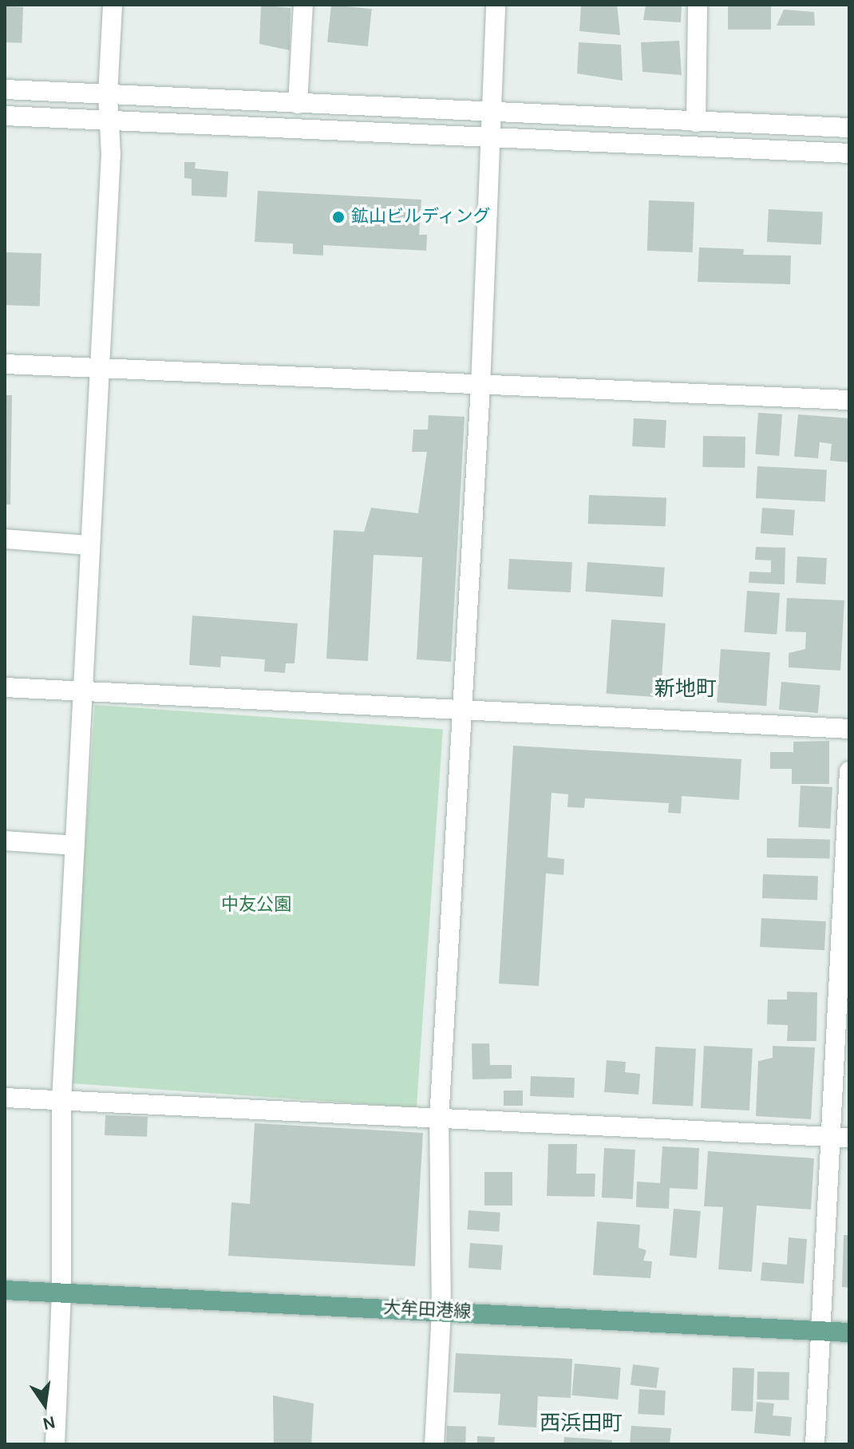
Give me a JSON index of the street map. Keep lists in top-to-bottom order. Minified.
{"streets":{"main road":["大牟田港線"]},"districts":["新地町","西浜田町"],"parks":["中友公園"],"places":["鉱山ビルディング"],"north":"bottom"}
